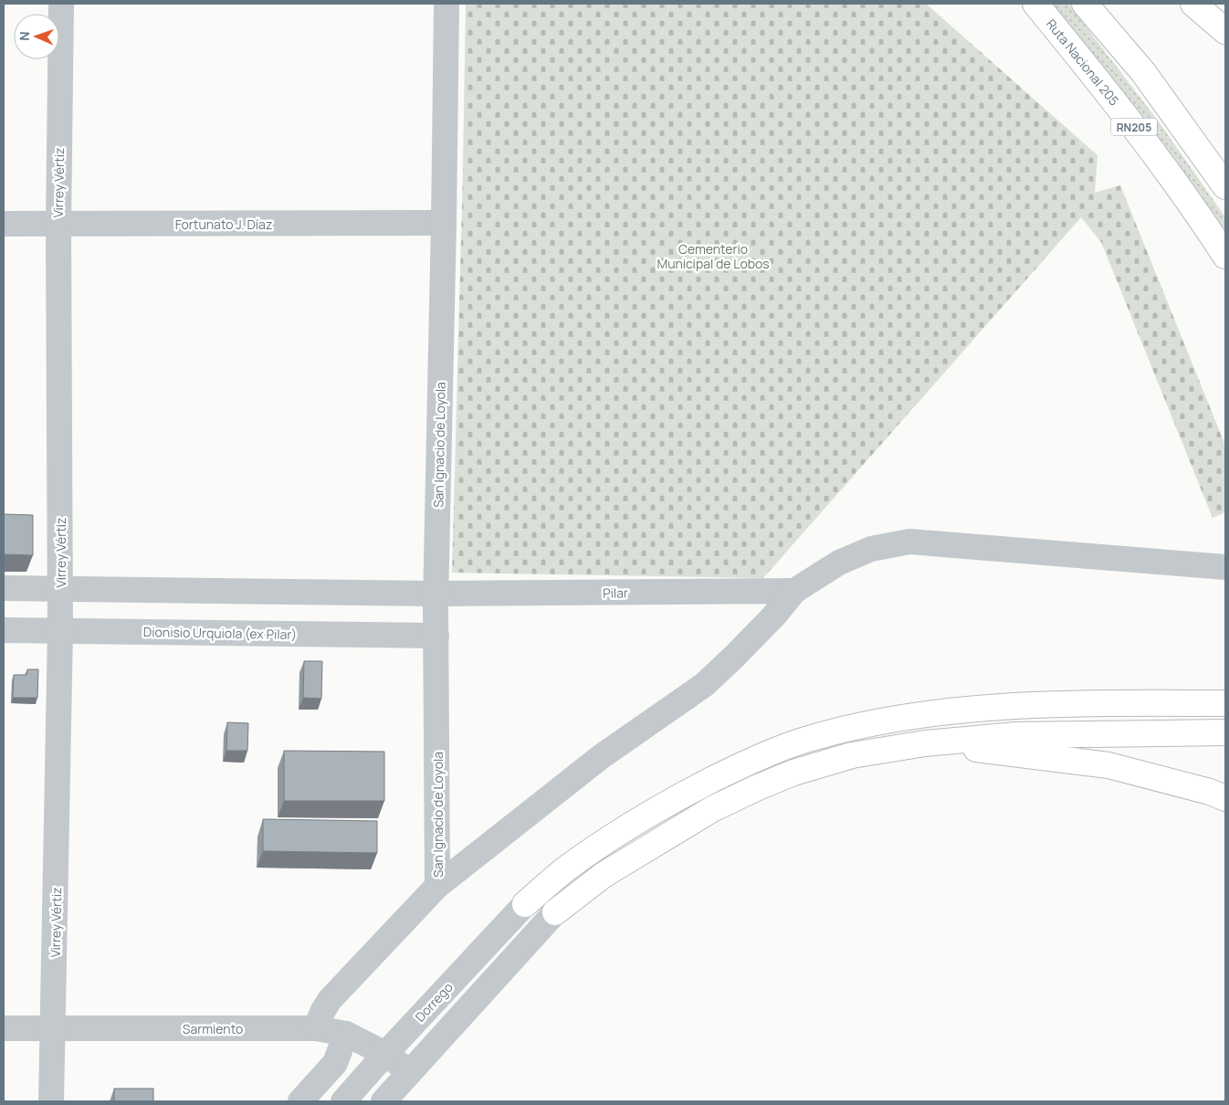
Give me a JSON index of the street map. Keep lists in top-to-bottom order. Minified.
{"streets":{"main road":["Ruta Nacional 205","RN205"],"street":["Virrey Vértiz","Fortunato J. Díaz","San Ignacio de Loyola","Pilar","Dionisio Urquiola (ex Pilar)","Dorrego","Sarmiento"]},"crossings":[["Virrey Vértiz","Fortunato J. Díaz"],["Virrey Vértiz","Dionisio Urquiola (ex Pilar)"],["Virrey Vértiz","Sarmiento"],["Fortunato J. Díaz","San Ignacio de Loyola"],["San Ignacio de Loyola","Pilar"],["San Ignacio de Loyola","Dionisio Urquiola (ex Pilar)"],["Dorrego","Sarmiento"]],"parks":["Cementerio Municipal de Lobos"],"north":"left"}
